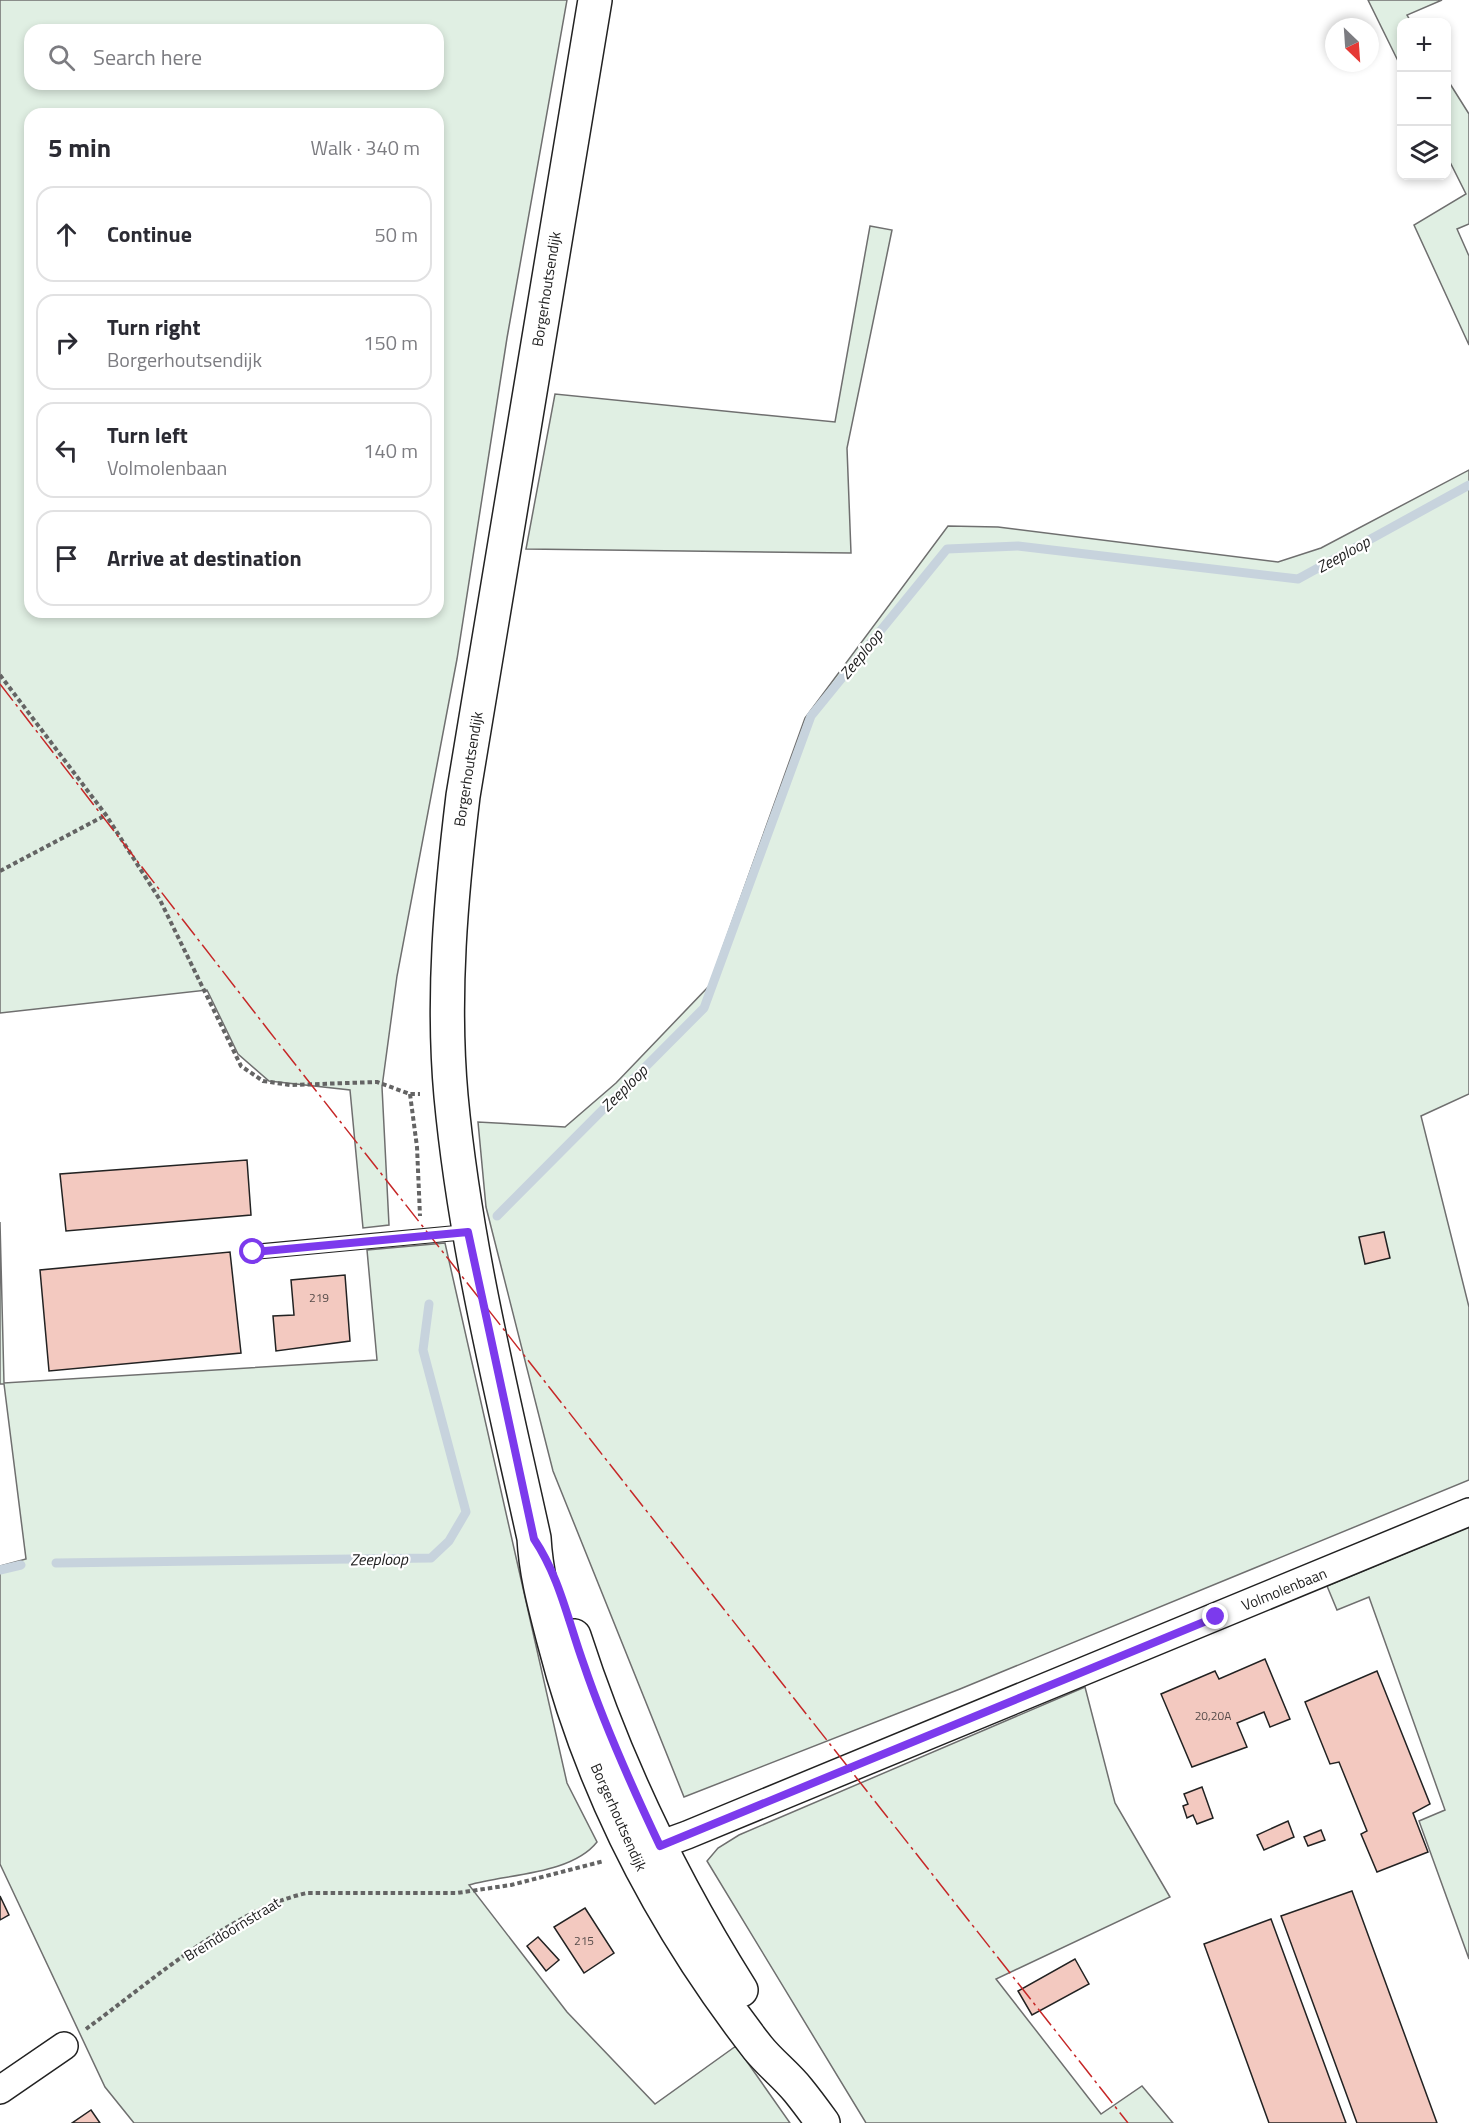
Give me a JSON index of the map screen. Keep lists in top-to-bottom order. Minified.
{"streets":{"main road":["Borgerhoutsendijk"],"street":["Volmolenbaan"],"path":["Bremdoornstraat"]},"crossings":[["Borgerhoutsendijk","Volmolenbaan"],["Borgerhoutsendijk","Bremdoornstraat"],["Volmolenbaan","Bremdoornstraat"]],"water":["Zeeploop"],"house_numbers":["219","20,20A","215"],"north":"bottom right","page":{"map_buttons":["+","−"],"search":"Search here","heading":["5 min","Walk · 340 m"],"list":[["Continue","50 m"],["Turn right","Borgerhoutsendijk","150 m"],["Turn left","Volmolenbaan","140 m"],"Arrive at destination"]}}
